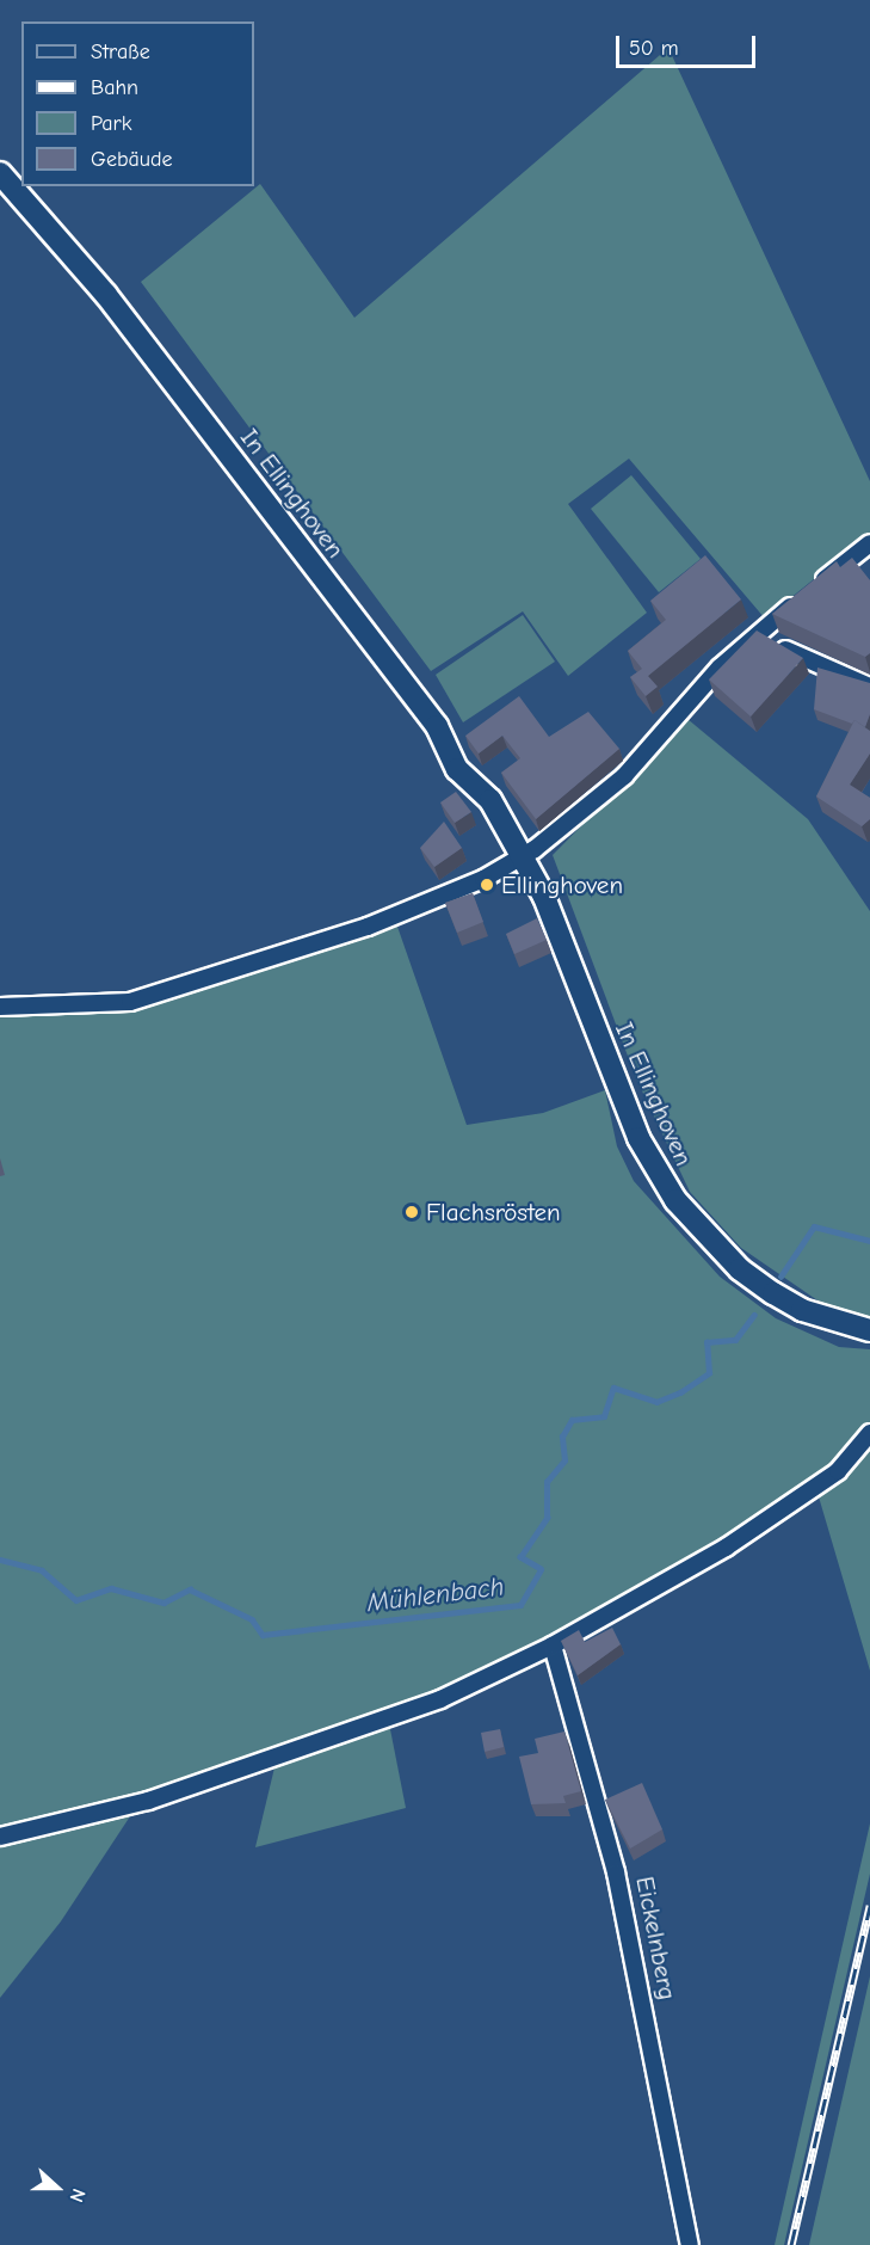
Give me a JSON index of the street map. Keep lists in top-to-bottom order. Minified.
{"streets":{"street":["In Ellinghoven","Eickelnberg"]},"water":["Mühlenbach"],"places":["Ellinghoven","Flachsrösten"],"legend":["Straße","Bahn","Park","Gebäude"],"scale_bar":"50 m","north":"right"}
